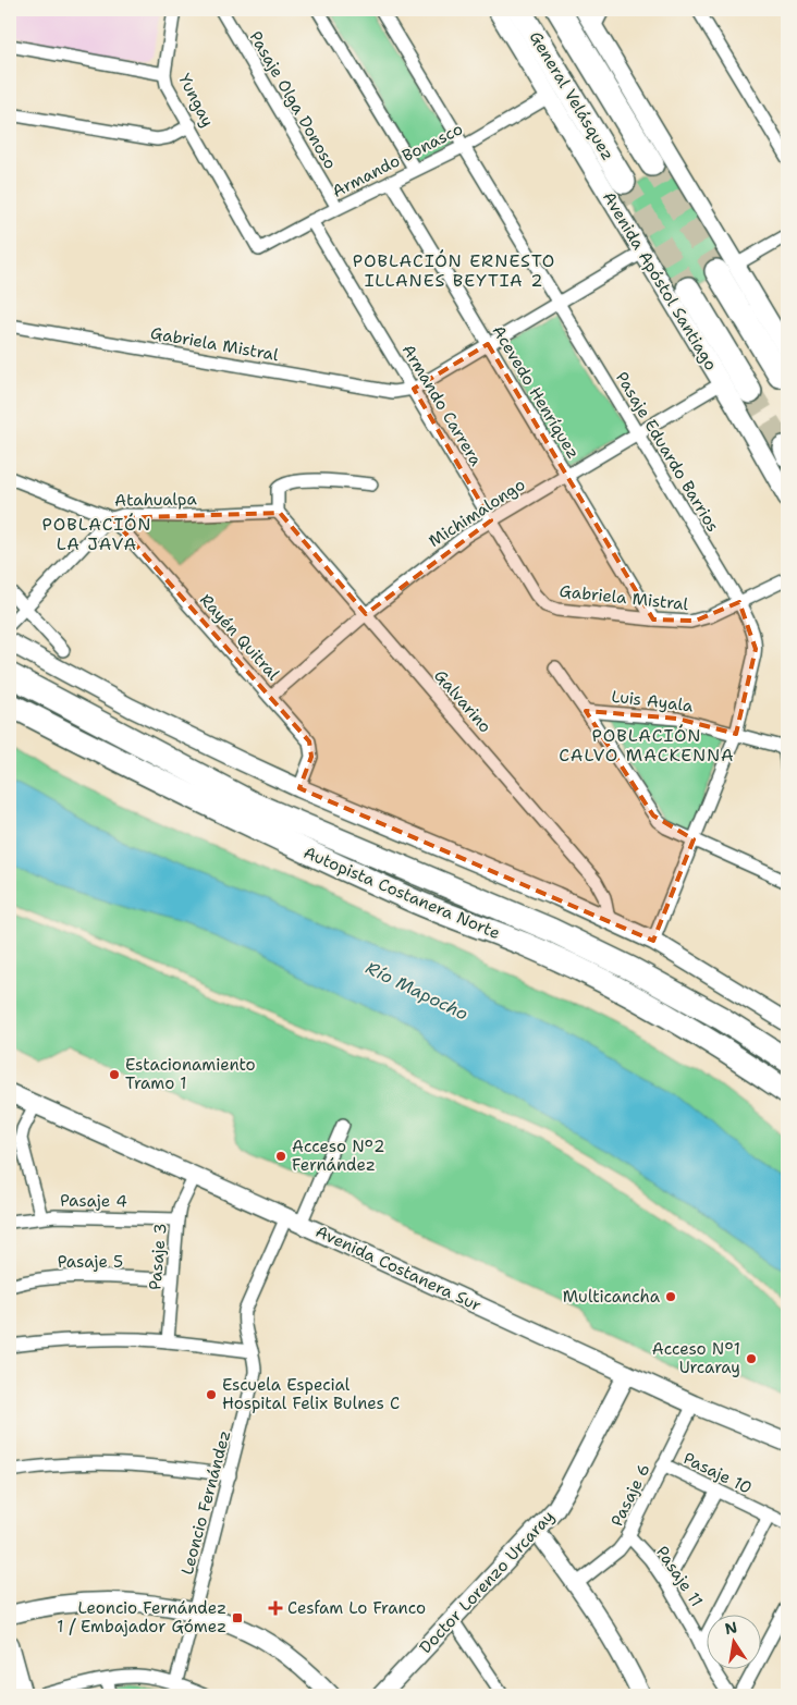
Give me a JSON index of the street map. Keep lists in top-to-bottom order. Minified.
{"streets":{"highway":["General Velásquez","Autopista Costanera Norte"],"street":["Yungay","Pasaje Olga Donoso","Armando Bonasco","Avenida Apóstol Santiago","Gabriela Mistral","Acevedo Henríquez","Armando Carrera","Pasaje Eduardo Barrios","Atahualpa","Michimalongo","Rayén Quitral","Galvarino","Luis Ayala","Pasaje 4","Pasaje 3","Pasaje 5","Avenida Costanera Sur","Pasaje 10","Pasaje 6","Leoncio Fernández","Pasaje 11","Doctor Lorenzo Urcaray"]},"crossings":[["Yungay","Armando Bonasco"],["Pasaje Olga Donoso","Armando Bonasco"],["Armando Bonasco","Avenida Apóstol Santiago"],["Armando Bonasco","Acevedo Henríquez"],["Armando Bonasco","Armando Carrera"],["Armando Bonasco","Pasaje Eduardo Barrios"],["Avenida Apóstol Santiago","Michimalongo"],["Gabriela Mistral","Acevedo Henríquez"],["Gabriela Mistral","Armando Carrera"],["Gabriela Mistral","Pasaje Eduardo Barrios"],["Acevedo Henríquez","Michimalongo"],["Armando Carrera","Michimalongo"],["Pasaje Eduardo Barrios","Michimalongo"],["Pasaje Eduardo Barrios","Luis Ayala"],["Atahualpa","Rayén Quitral"],["Atahualpa","Galvarino"],["Michimalongo","Rayén Quitral"],["Michimalongo","Galvarino"],["Pasaje 4","Pasaje 3"],["Pasaje 3","Pasaje 5"],["Pasaje 3","Avenida Costanera Sur"],["Avenida Costanera Sur","Pasaje 6"],["Avenida Costanera Sur","Leoncio Fernández"],["Avenida Costanera Sur","Doctor Lorenzo Urcaray"],["Pasaje 10","Pasaje 6"],["Pasaje 6","Pasaje 11"]],"districts":["POBLACIÓN ERNESTO ILLANES BEYTIA 2","POBLACIÓN LA JAVA","POBLACIÓN CALVO MACKENNA"],"water":["Río Mapocho"],"places":{"other":["Estacionamiento Tramo 1","Acceso N°2 Fernández","Multicancha","Acceso N°1 Urcaray","Escuela Especial Hospital Felix Bulnes C"],"health":["Cesfam Lo Franco"],"transit":["Leoncio Fernández 1 / Embajador Gómez"]},"north":"top"}
